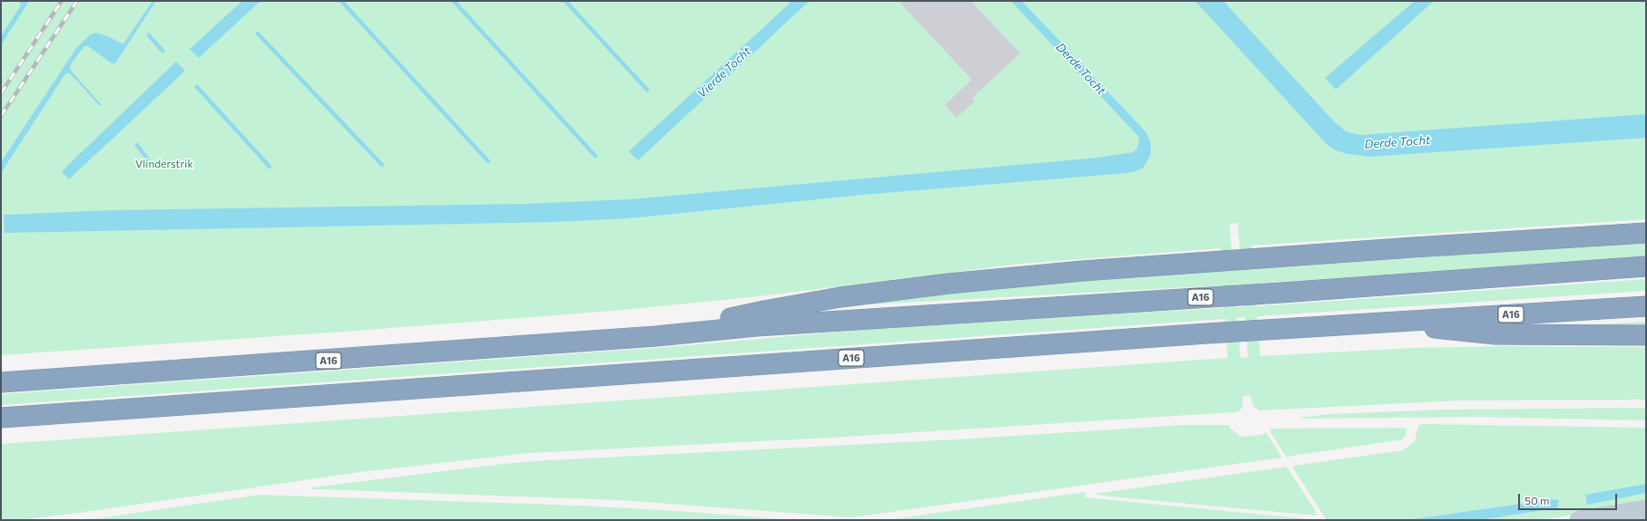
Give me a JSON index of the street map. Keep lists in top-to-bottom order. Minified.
{"streets":{"highway":["A16"]},"water":["Derde Tocht","Vierde Tocht"],"parks":["Vlinderstrik"],"scale_bar":"50 m"}
